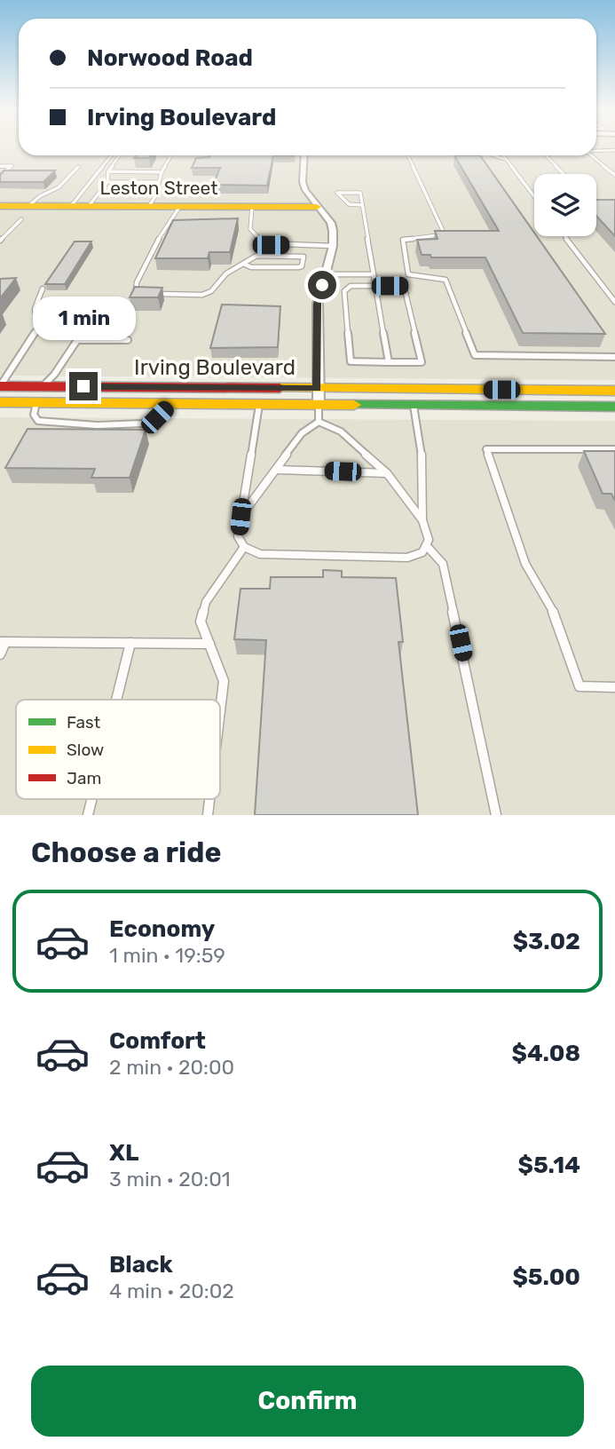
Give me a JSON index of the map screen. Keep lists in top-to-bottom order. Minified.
{"streets":{"main road":["Leston Street","Irving Boulevard"]},"legend":["Fast","Slow","Jam"],"page":{"banner":["Norwood Road","Irving Boulevard"],"bubble":"1 min","heading":"Choose a ride","list":[{"name":"Economy","note":"1 min · 19:59","value":"$3.02"},{"name":"Comfort","note":"2 min · 20:00","value":"$4.08"},{"name":"XL","note":"3 min · 20:01","value":"$5.14"},{"name":"Black","note":"4 min · 20:02","value":"$5.00"}],"buttons":"Confirm"}}
